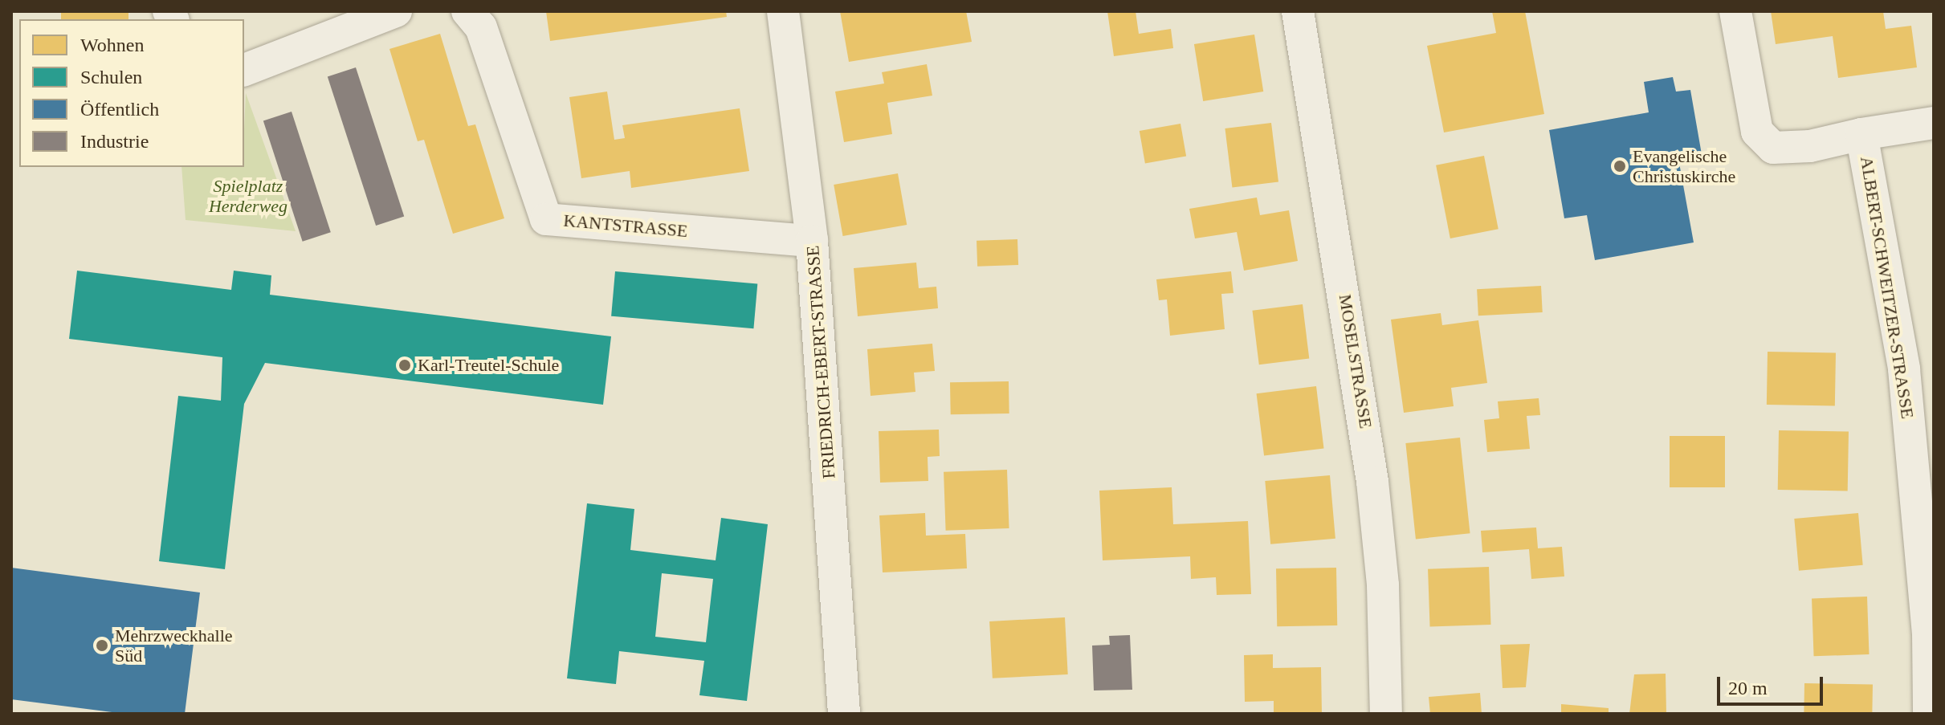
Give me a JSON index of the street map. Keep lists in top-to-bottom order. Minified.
{"streets":{"street":["KANTSTRASSE","ALBERT-SCHWEITZER-STRASSE","MOSELSTRASSE","FRIEDRICH-EBERT-STRASSE"]},"crossings":[["KANTSTRASSE","FRIEDRICH-EBERT-STRASSE"]],"parks":["Spielplatz Herderweg"],"places":["Evangelische Christuskirche","Karl-Treutel-Schule","Mehrzweckhalle Süd"],"legend":["Wohnen","Schulen","Öffentlich","Industrie"],"scale_bar":"20 m"}
